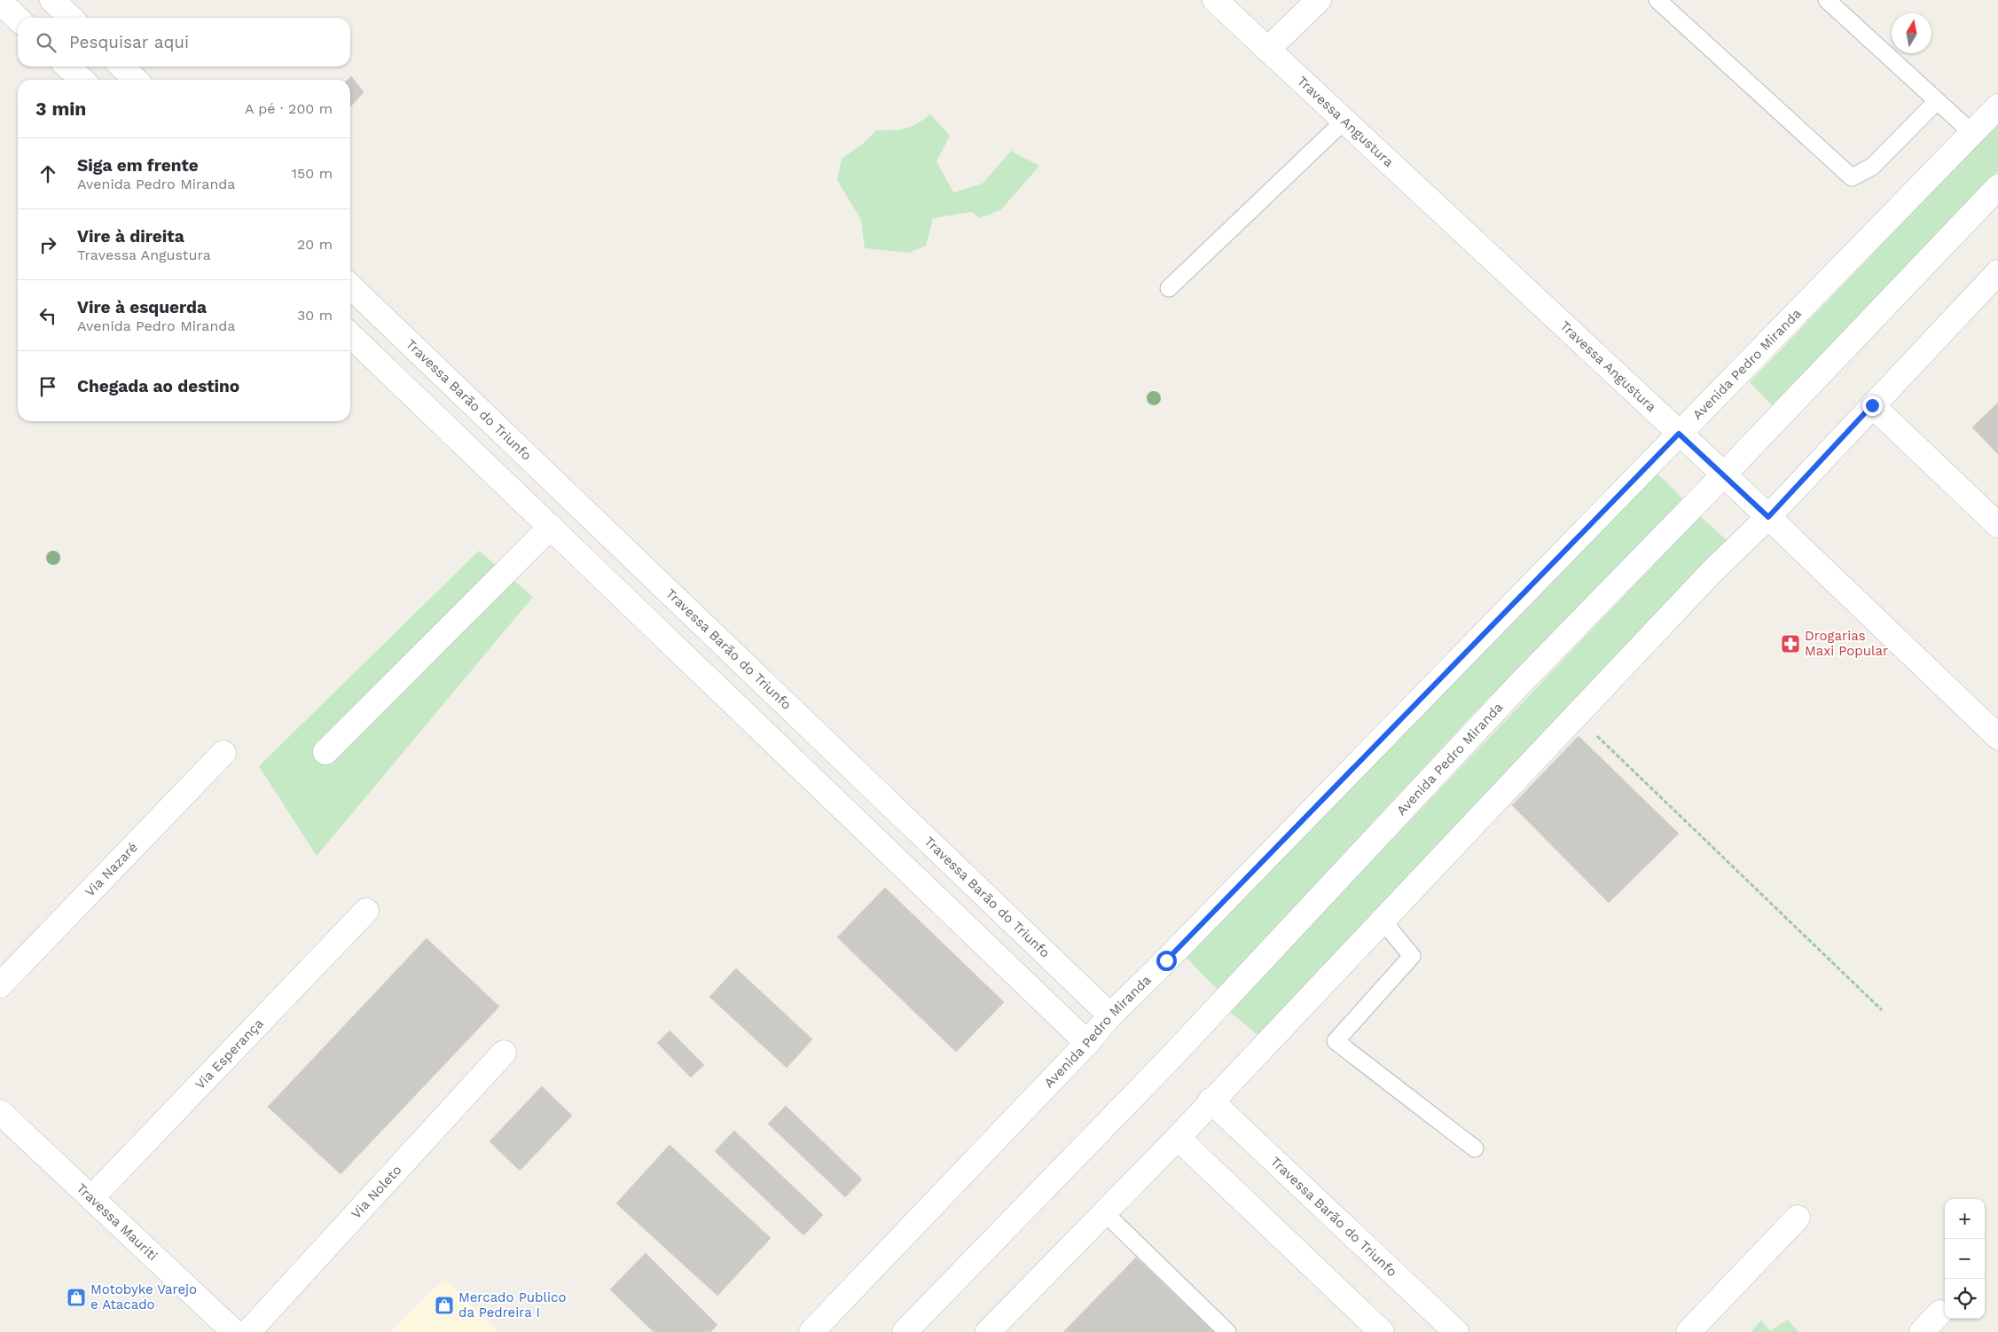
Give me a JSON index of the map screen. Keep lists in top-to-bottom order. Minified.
{"streets":{"street":["Travessa Angustura","Avenida Pedro Miranda","Travessa Barão do Triunfo","Via Nazaré","Via Esperança","Via Noleto","Travessa Mauriti"]},"crossings":[["Travessa Angustura","Avenida Pedro Miranda"],["Avenida Pedro Miranda","Travessa Barão do Triunfo"],["Via Esperança","Travessa Mauriti"]],"places":{"pharmacy":["Drogarias Maxi Popular"],"shop":["Motobyke Varejo e Atacado","Mercado Publico da Pedreira I"]},"north":"top","page":{"search":"Pesquisar aqui","heading":["3 min","A pé · 200 m"],"list":[["Siga em frente","Avenida Pedro Miranda","150 m"],["Vire à direita","Travessa Angustura","20 m"],["Vire à esquerda","Avenida Pedro Miranda","30 m"],"Chegada ao destino"],"map_buttons":["+","−"]}}
